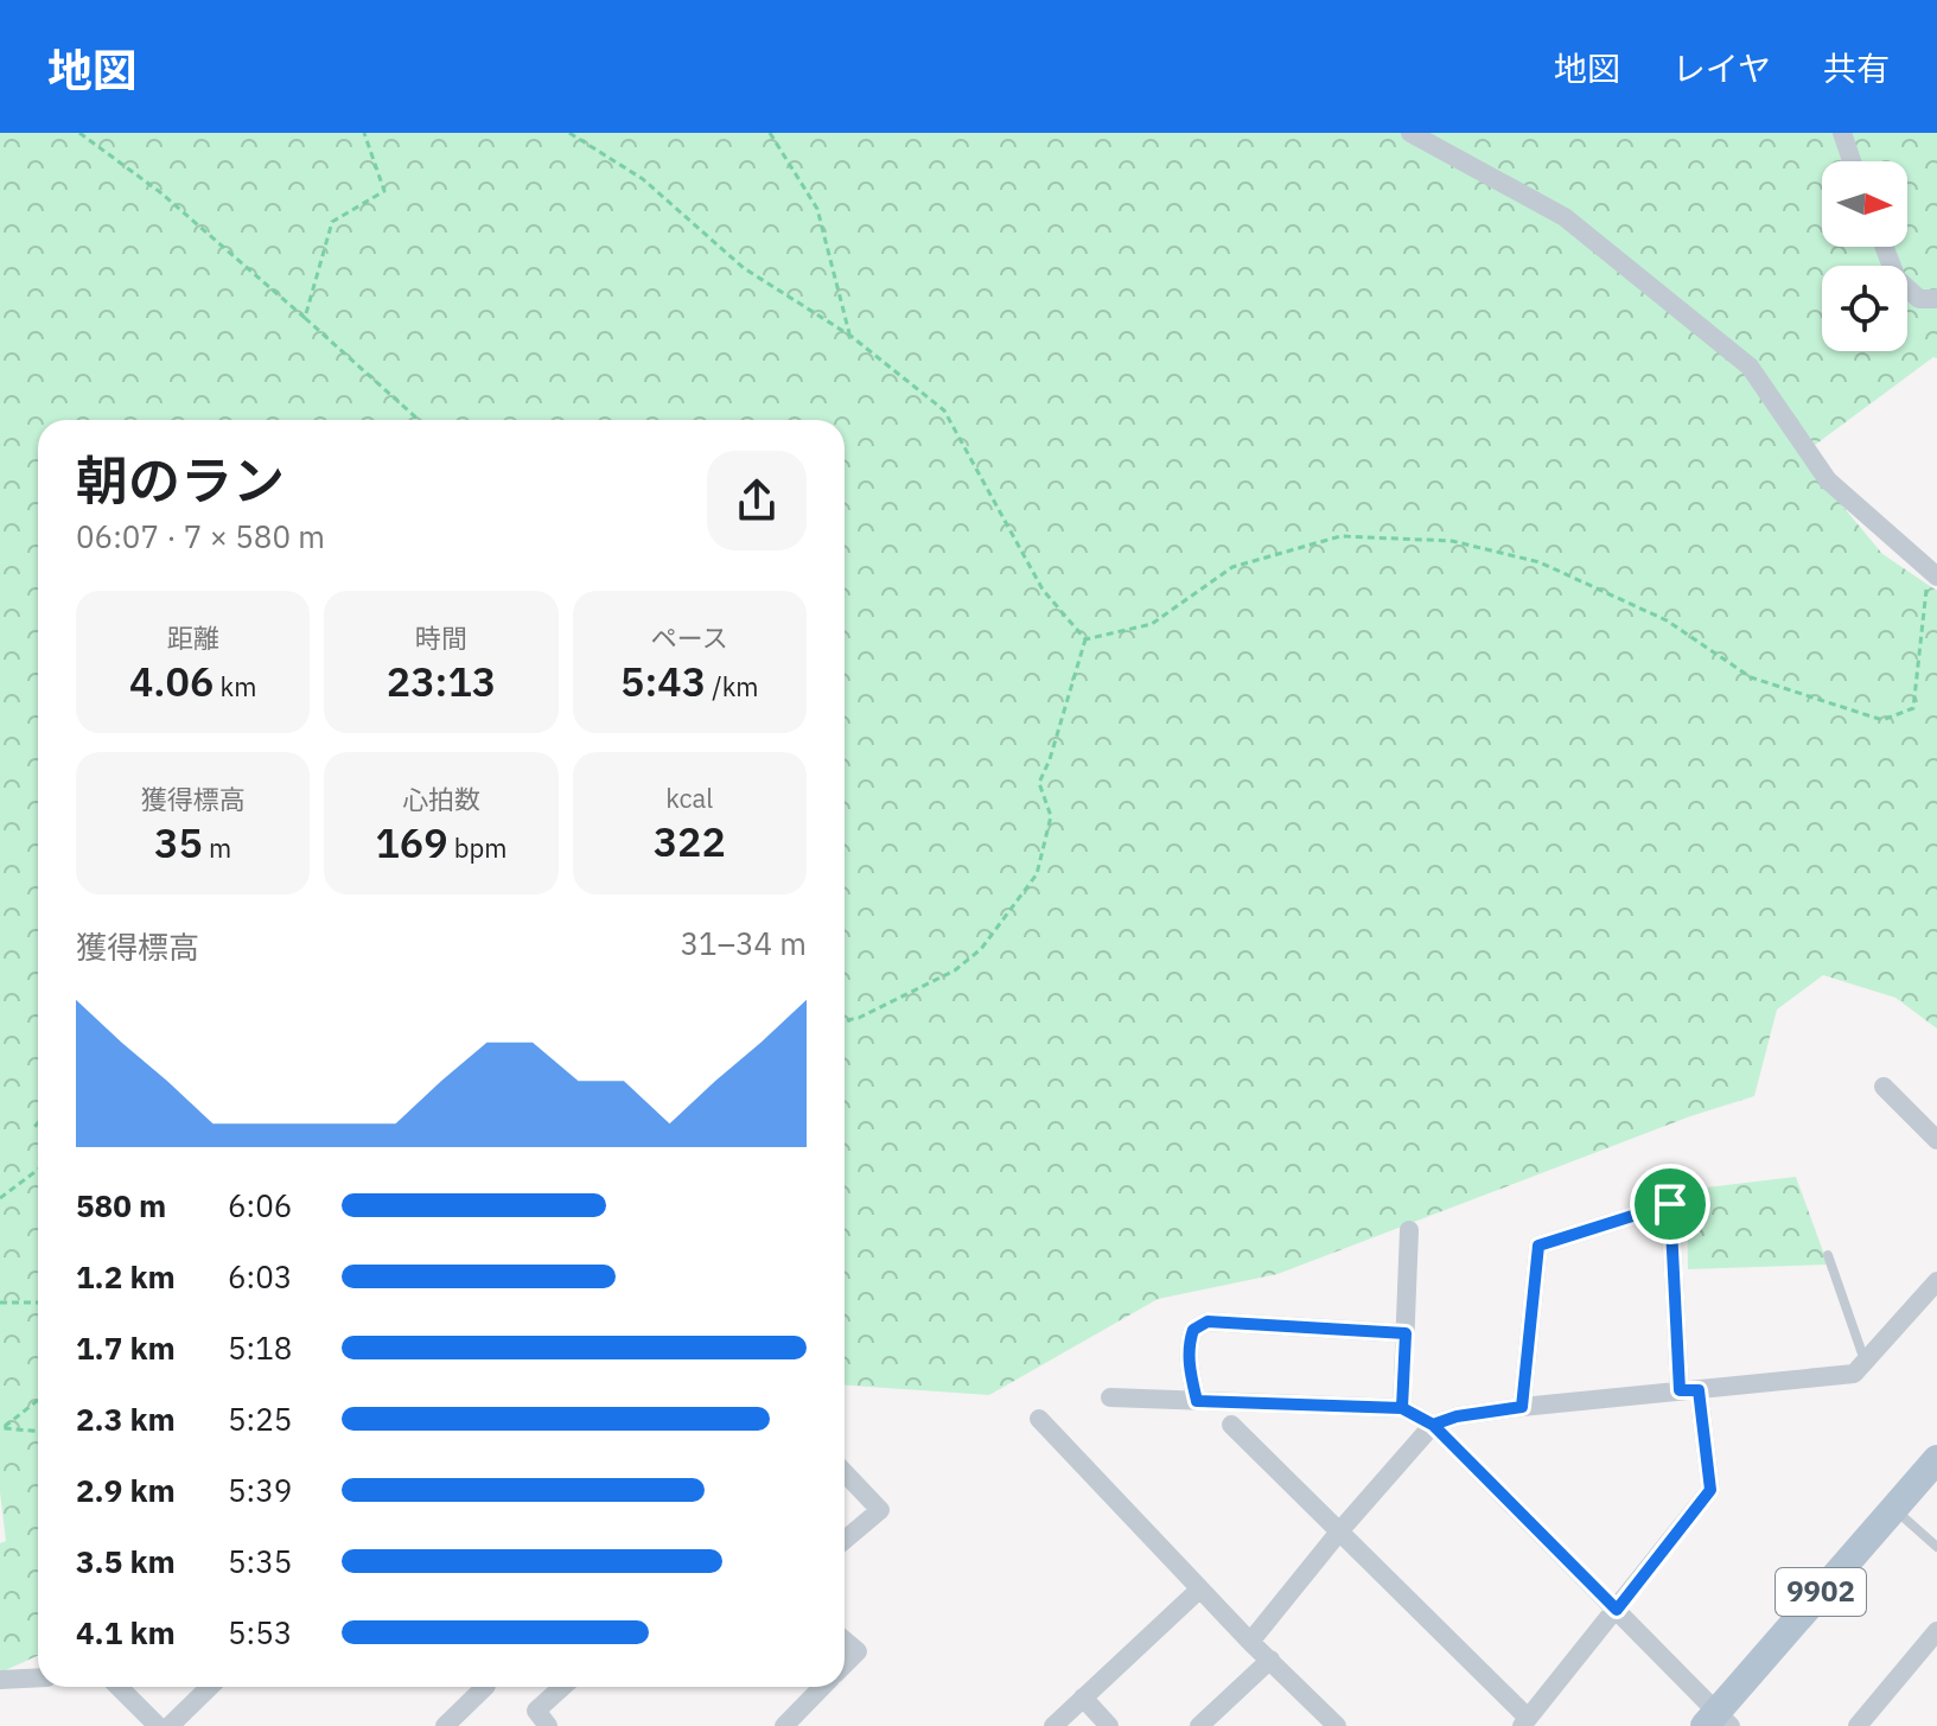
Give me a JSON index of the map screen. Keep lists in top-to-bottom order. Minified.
{"streets":{"main road":["9902"]},"north":"right","page":{"header":"地図","nav":["地図","レイヤ","共有"],"heading":["朝のラン","06:07 · 7 × 580 m"],"stats":[["距離","4.06 km"],["時間","23:13"],["ペース","5:43 /km"],["獲得標高","35 m"],["心拍数","169 bpm"],["kcal","322"]],"chart":["獲得標高","31–34 m"],"list":[{"name":"580 m","note":"6:06"},{"name":"1.2 km","note":"6:03"},{"name":"1.7 km","note":"5:18"},{"name":"2.3 km","note":"5:25"},{"name":"2.9 km","note":"5:39"},{"name":"3.5 km","note":"5:35"},{"name":"4.1 km","note":"5:53"}]}}
